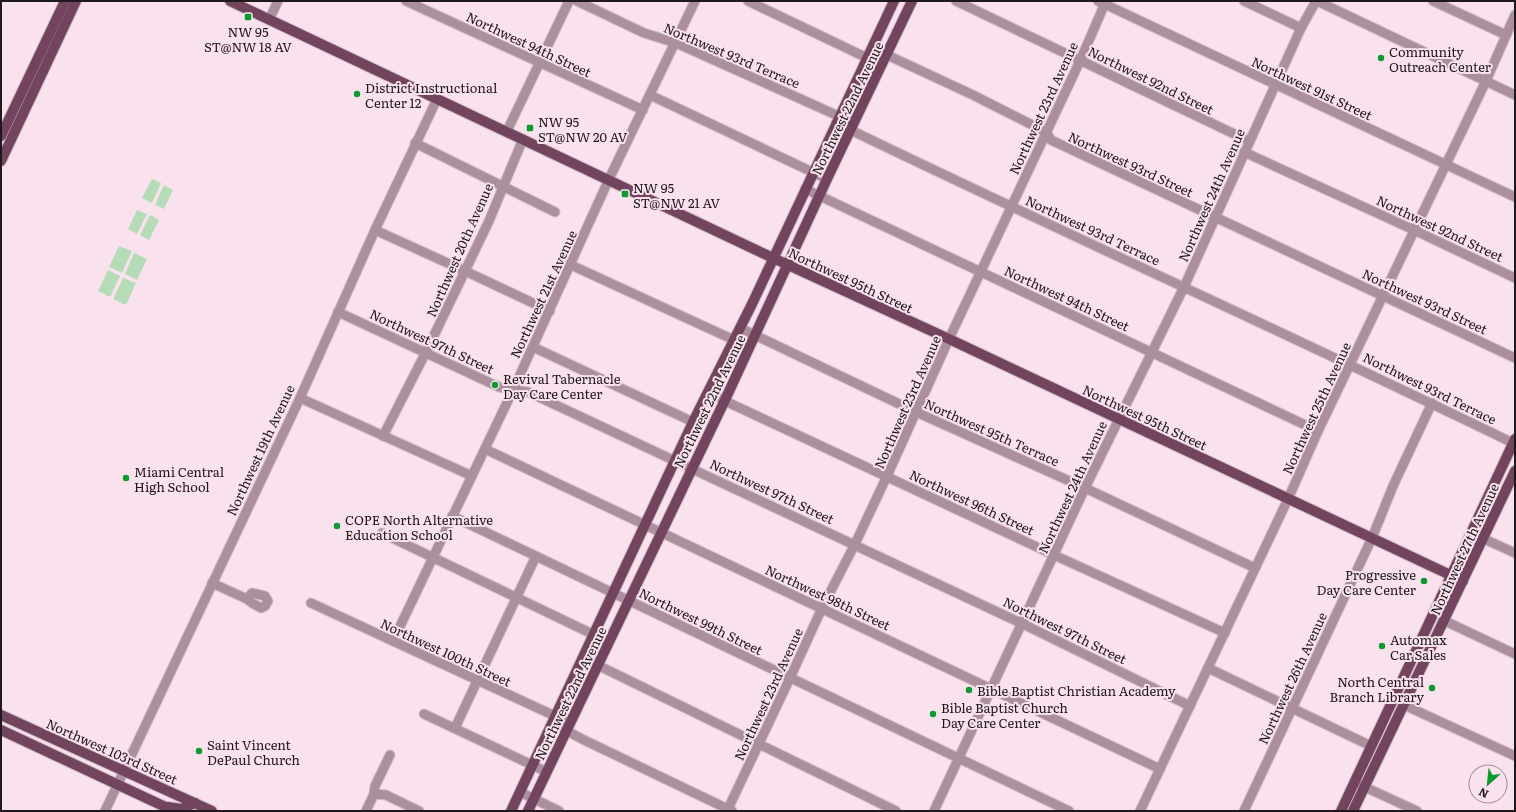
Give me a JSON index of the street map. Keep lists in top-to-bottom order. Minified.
{"streets":{"main road":["Northwest 22nd Avenue","Northwest 95th Street","Northwest 27th Avenue","Northwest 103rd Street"],"street":["Northwest 94th Street","Northwest 93rd Terrace","Northwest 92nd Street","Northwest 91st Street","Northwest 23rd Avenue","Northwest 93rd Street","Northwest 24th Avenue","Northwest 20th Avenue","Northwest 21st Avenue","Northwest 97th Street","Northwest 25th Avenue","Northwest 95th Terrace","Northwest 19th Avenue","Northwest 96th Street","Northwest 98th Street","Northwest 99th Street","Northwest 100th Street","Northwest 26th Avenue"]},"crossings":[["Northwest 94th Street","Northwest 22nd Avenue"],["Northwest 94th Street","Northwest 23rd Avenue"],["Northwest 94th Street","Northwest 24th Avenue"],["Northwest 94th Street","Northwest 21st Avenue"],["Northwest 94th Street","Northwest 25th Avenue"],["Northwest 93rd Terrace","Northwest 22nd Avenue"],["Northwest 93rd Terrace","Northwest 23rd Avenue"],["Northwest 93rd Terrace","Northwest 24th Avenue"],["Northwest 93rd Terrace","Northwest 21st Avenue"],["Northwest 93rd Terrace","Northwest 25th Avenue"],["Northwest 93rd Terrace","Northwest 27th Avenue"],["Northwest 93rd Terrace","Northwest 26th Avenue"],["Northwest 92nd Street","Northwest 23rd Avenue"],["Northwest 92nd Street","Northwest 24th Avenue"],["Northwest 92nd Street","Northwest 25th Avenue"],["Northwest 91st Street","Northwest 23rd Avenue"],["Northwest 91st Street","Northwest 24th Avenue"],["Northwest 91st Street","Northwest 25th Avenue"],["Northwest 22nd Avenue","Northwest 93rd Street"],["Northwest 22nd Avenue","Northwest 95th Street"],["Northwest 22nd Avenue","Northwest 97th Street"],["Northwest 22nd Avenue","Northwest 95th Terrace"],["Northwest 22nd Avenue","Northwest 96th Street"],["Northwest 22nd Avenue","Northwest 98th Street"],["Northwest 22nd Avenue","Northwest 99th Street"],["Northwest 22nd Avenue","Northwest 100th Street"],["Northwest 23rd Avenue","Northwest 93rd Street"],["Northwest 23rd Avenue","Northwest 95th Street"],["Northwest 23rd Avenue","Northwest 97th Street"],["Northwest 23rd Avenue","Northwest 95th Terrace"],["Northwest 23rd Avenue","Northwest 96th Street"],["Northwest 23rd Avenue","Northwest 98th Street"],["Northwest 23rd Avenue","Northwest 99th Street"],["Northwest 23rd Avenue","Northwest 100th Street"],["Northwest 93rd Street","Northwest 24th Avenue"],["Northwest 93rd Street","Northwest 25th Avenue"],["Northwest 24th Avenue","Northwest 95th Street"],["Northwest 24th Avenue","Northwest 97th Street"],["Northwest 24th Avenue","Northwest 95th Terrace"],["Northwest 24th Avenue","Northwest 96th Street"],["Northwest 24th Avenue","Northwest 98th Street"],["Northwest 24th Avenue","Northwest 99th Street"],["Northwest 20th Avenue","Northwest 95th Street"],["Northwest 20th Avenue","Northwest 97th Street"],["Northwest 95th Street","Northwest 21st Avenue"],["Northwest 95th Street","Northwest 25th Avenue"],["Northwest 95th Street","Northwest 19th Avenue"],["Northwest 95th Street","Northwest 27th Avenue"],["Northwest 95th Street","Northwest 26th Avenue"],["Northwest 21st Avenue","Northwest 97th Street"],["Northwest 21st Avenue","Northwest 98th Street"],["Northwest 21st Avenue","Northwest 99th Street"],["Northwest 21st Avenue","Northwest 100th Street"],["Northwest 97th Street","Northwest 25th Avenue"],["Northwest 97th Street","Northwest 19th Avenue"],["Northwest 25th Avenue","Northwest 95th Terrace"],["Northwest 25th Avenue","Northwest 96th Street"],["Northwest 25th Avenue","Northwest 98th Street"],["Northwest 19th Avenue","Northwest 103rd Street"]],"places":{"transit":["NW 95 ST@NW 18 AV","NW 95 ST@NW 20 AV","NW 95 ST@NW 21 AV"],"other":["Community Outreach Center","District Instructional Center 12","Revival Tabernacle Day Care Center","Miami Central High School","COPE North Alternative Education School","Progressive Day Care Center","Automax Car Sales","North Central Branch Library","Bible Baptist Christian Academy","Bible Baptist Church Day Care Center","Saint Vincent DePaul Church"]},"north":"bottom left"}
